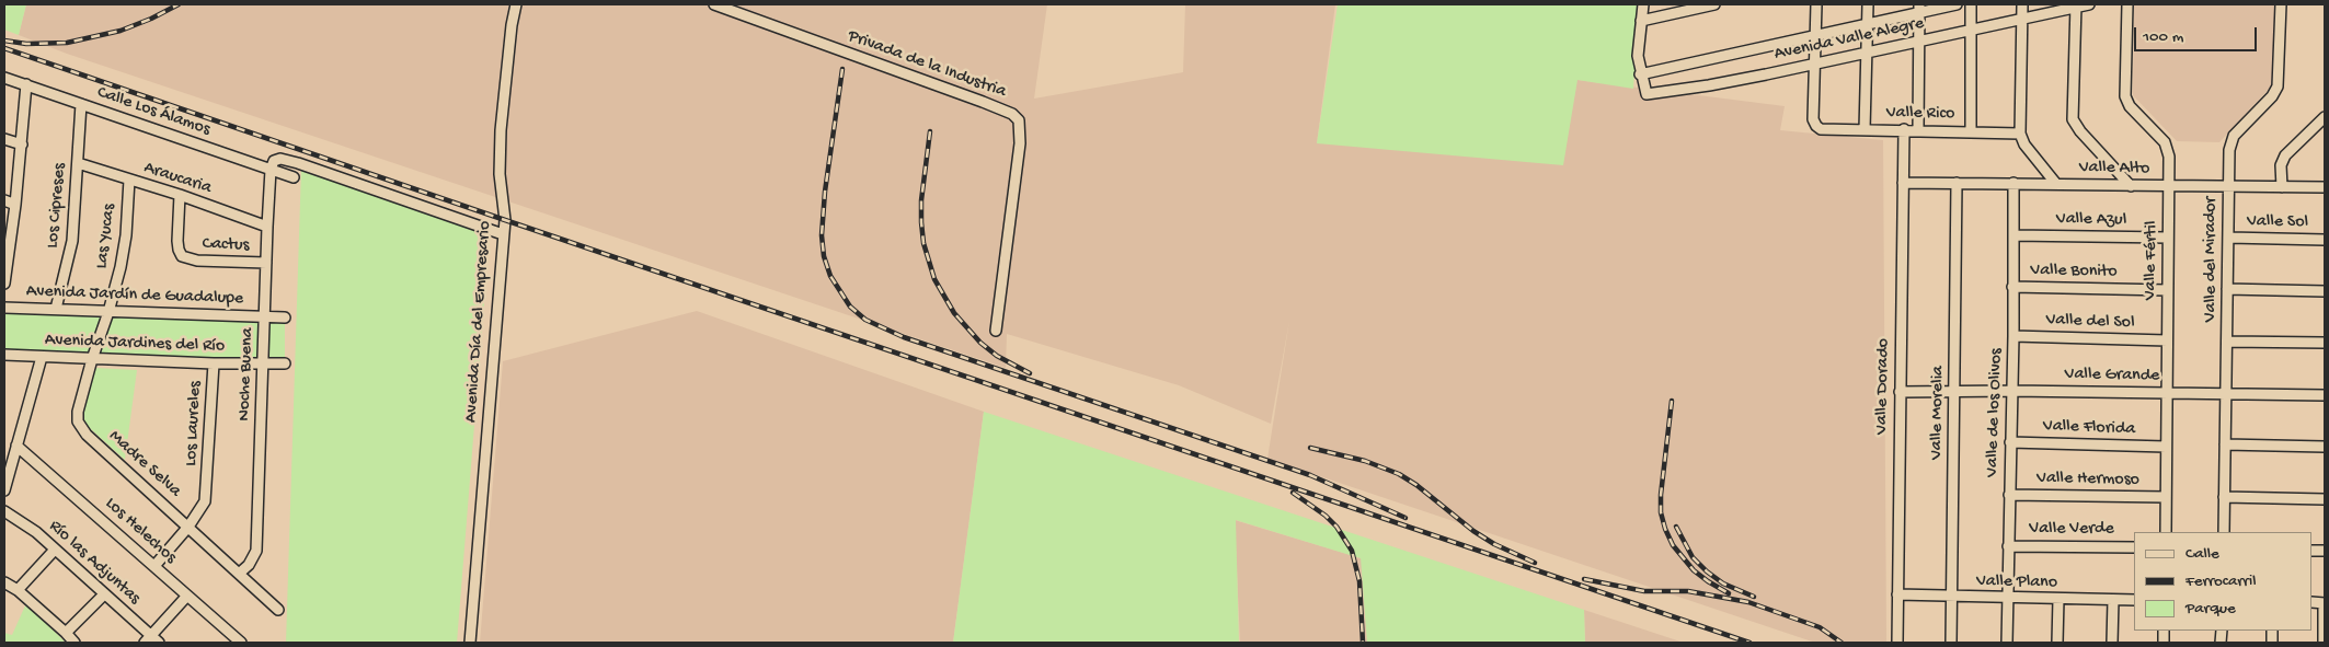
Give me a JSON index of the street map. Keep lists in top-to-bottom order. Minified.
{"streets":{"street":["Avenida Valle Alegre","Privada de la Industria","Calle Los Álamos","Valle Rico","Valle Alto","Araucaria","Los Cipreses","Valle Azul","Valle Sol","Las Yucas","Cactus","Valle del Mirador","Valle Fértil","Valle Bonito","Avenida Jardín de Guadalupe","Avenida Día del Empresario","Valle del Sol","Avenida Jardines del Río","Noche Buena","Valle Grande","Valle Dorado","Valle Morelia","Valle de los Olivos","Los Laureles","Valle Florida","Madre Selva","Valle Hermoso","Valle Verde","Los Helechos","Río las Adjuntas","Valle Plano"]},"crossings":[["Avenida Valle Alegre","Valle Rico"],["Calle Los Álamos","Los Cipreses"],["Calle Los Álamos","Noche Buena"],["Valle Rico","Valle Dorado"],["Valle Alto","Valle del Mirador"],["Valle Alto","Valle Fértil"],["Valle Alto","Valle Dorado"],["Valle Alto","Valle Morelia"],["Valle Alto","Valle de los Olivos"],["Araucaria","Los Cipreses"],["Araucaria","Las Yucas"],["Araucaria","Cactus"],["Araucaria","Noche Buena"],["Los Cipreses","Avenida Jardín de Guadalupe"],["Valle Azul","Valle Fértil"],["Valle Azul","Valle de los Olivos"],["Valle Sol","Valle del Mirador"],["Las Yucas","Avenida Jardín de Guadalupe"],["Las Yucas","Avenida Jardines del Río"],["Las Yucas","Madre Selva"],["Cactus","Noche Buena"],["Valle del Mirador","Valle Grande"],["Valle Fértil","Valle Bonito"],["Valle Fértil","Valle del Sol"],["Valle Fértil","Valle Grande"],["Valle Fértil","Valle Florida"],["Valle Fértil","Valle Hermoso"],["Valle Bonito","Valle de los Olivos"],["Avenida Jardín de Guadalupe","Noche Buena"],["Valle del Sol","Valle de los Olivos"],["Avenida Jardines del Río","Noche Buena"],["Avenida Jardines del Río","Los Laureles"],["Avenida Jardines del Río","Madre Selva"],["Noche Buena","Madre Selva"],["Valle Grande","Valle Dorado"],["Valle Grande","Valle Morelia"],["Valle Grande","Valle de los Olivos"],["Valle Dorado","Valle Plano"],["Valle Morelia","Valle Plano"],["Valle de los Olivos","Valle Florida"],["Valle de los Olivos","Valle Hermoso"],["Valle de los Olivos","Valle Verde"],["Valle de los Olivos","Valle Plano"],["Los Laureles","Madre Selva"],["Los Laureles","Los Helechos"]],"legend":["Calle","Ferrocarril","Parque"],"scale_bar":"100 m"}
